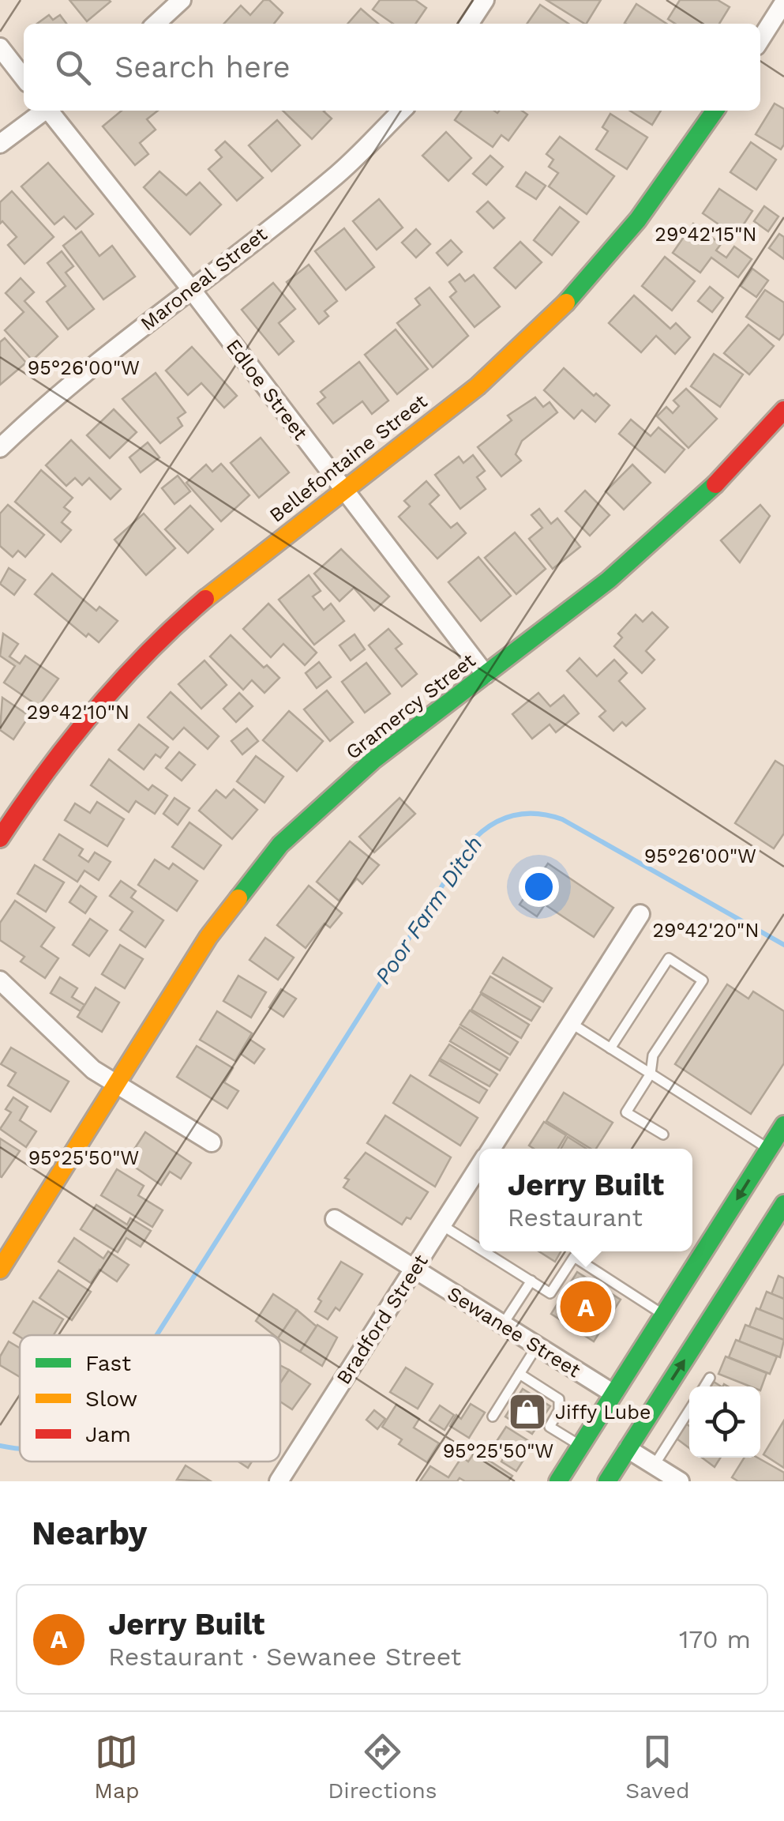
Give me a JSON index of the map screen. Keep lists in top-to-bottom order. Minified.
{"streets":{"street":["Maroneal Street","Edloe Street","Bellefontaine Street","Gramercy Street","Bradford Street","Sewanee Street"]},"crossings":[["Maroneal Street","Edloe Street"],["Edloe Street","Bellefontaine Street"],["Edloe Street","Gramercy Street"],["Bradford Street","Sewanee Street"]],"water":["Poor Farm Ditch"],"places":{"shop":["Jiffy Lube"]},"legend":["Fast","Slow","Jam"],"page":{"search":"Search here","popup":["Jerry Built","Restaurant"],"pins":"A","heading":"Nearby","list":[{"mark":"A","name":"Jerry Built","note":"Restaurant · Sewanee Street","value":"170 m"}],"nav":["Map","Directions","Saved"]},"coordinates":["29°42'15\"N","95°26'00\"W","29°42'10\"N","29°42'20\"N","95°25'50\"W"]}
